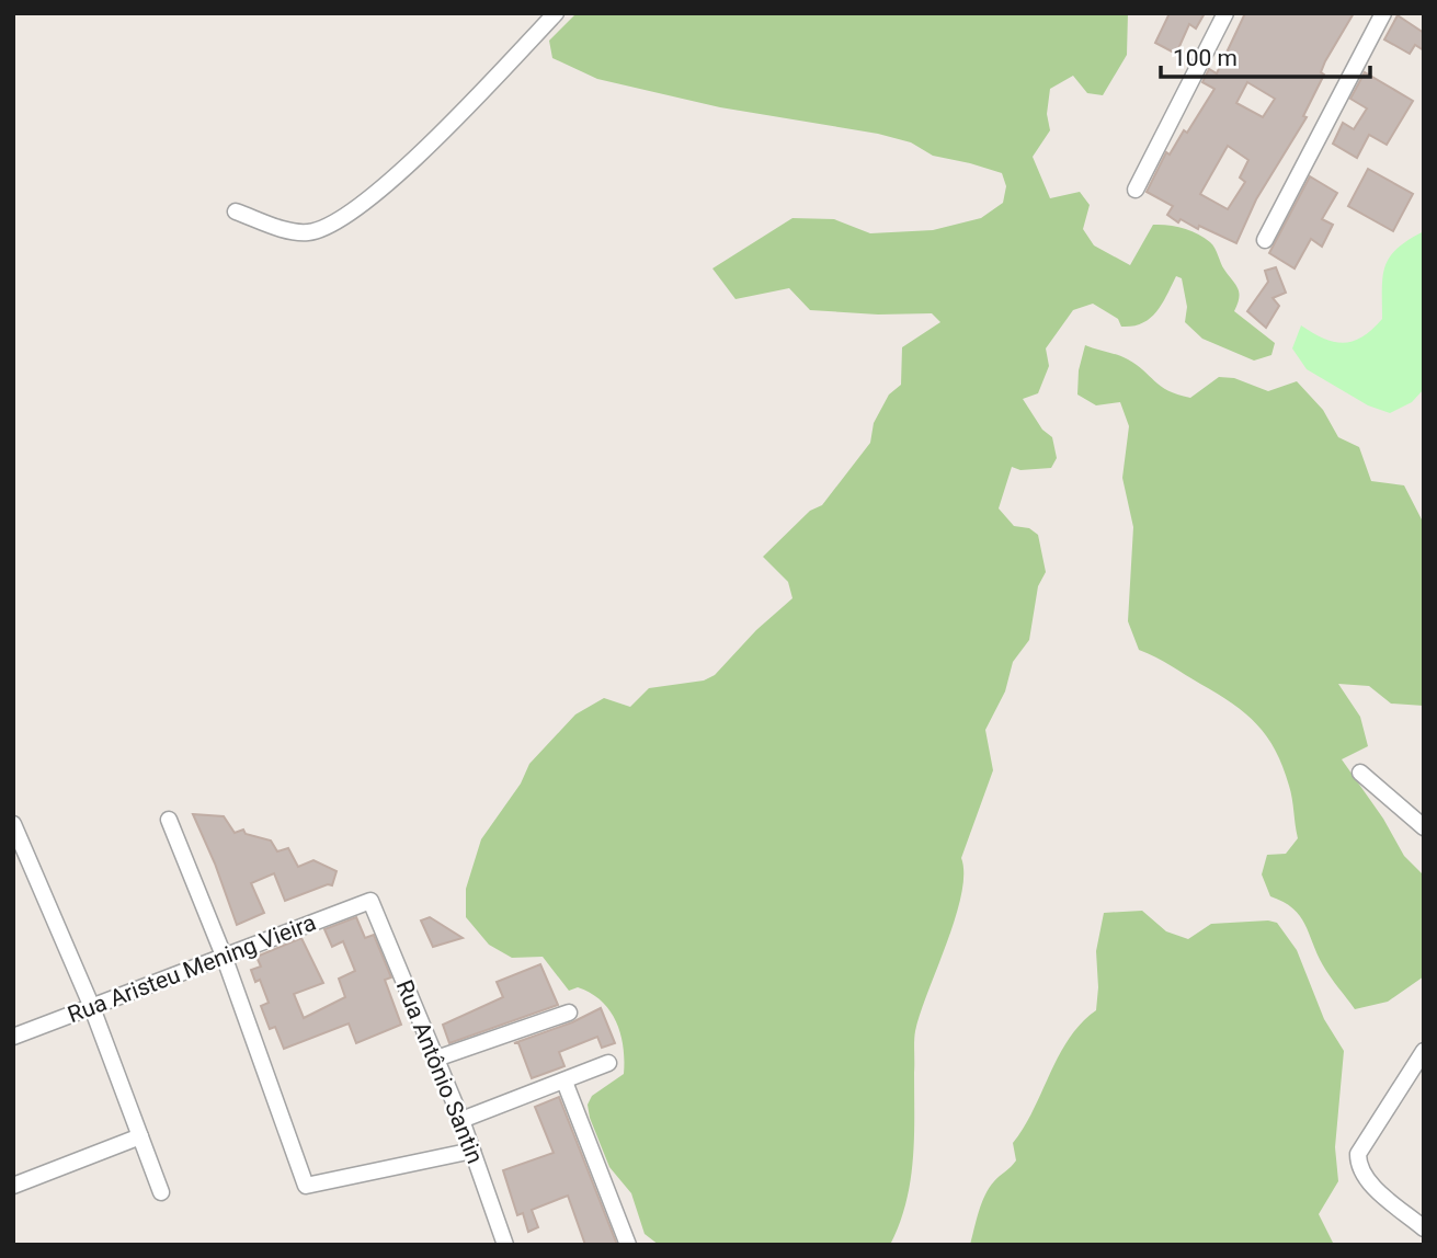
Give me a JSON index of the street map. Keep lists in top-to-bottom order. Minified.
{"streets":{"street":["Rua Aristeu Mening Vieira","Rua Antônio Santin"]},"crossings":[["Rua Aristeu Mening Vieira","Rua Antônio Santin"]],"scale_bar":"100 m"}
